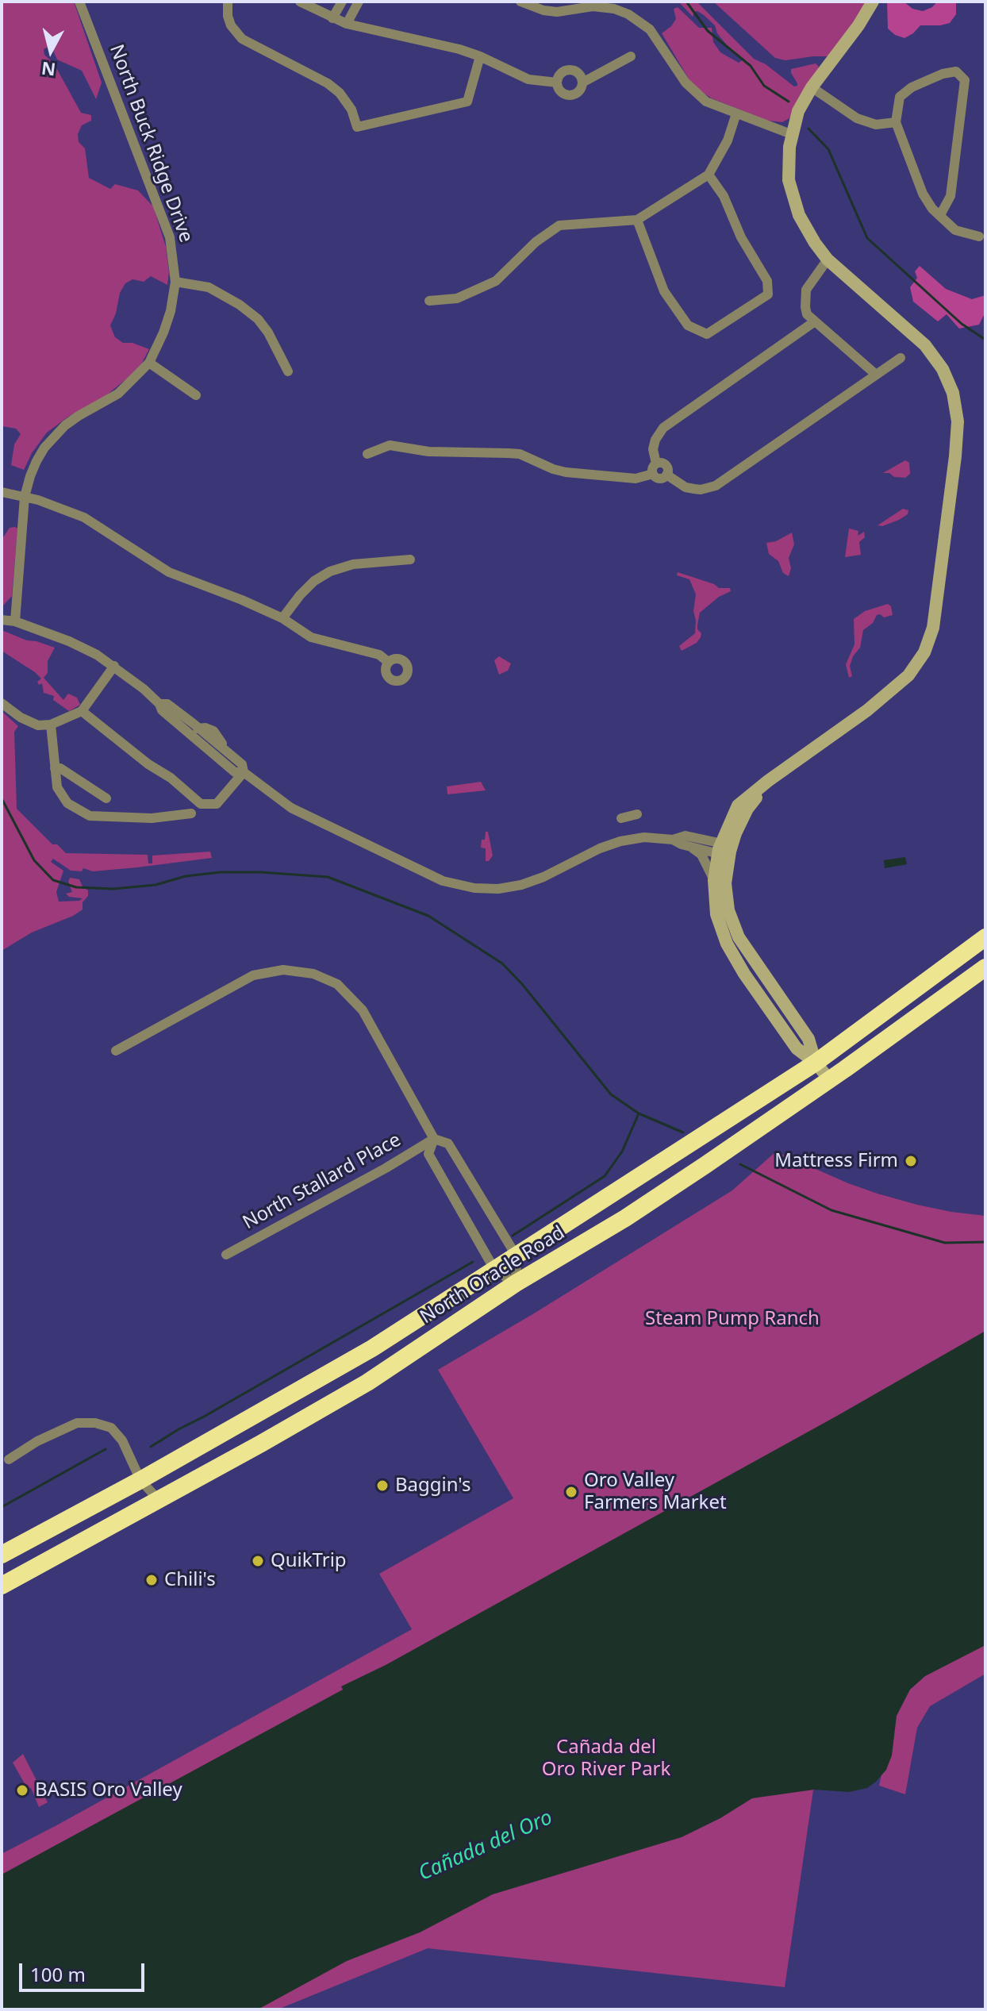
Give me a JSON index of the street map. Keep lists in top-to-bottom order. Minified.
{"streets":{"highway":["North Oracle Road"],"street":["North Buck Ridge Drive","North Stallard Place"]},"water":["Cañada del Oro"],"parks":["Steam Pump Ranch","Cañada del Oro River Park"],"places":["Mattress Firm","Baggin's","Oro Valley Farmers Market","QuikTrip","Chili's","BASIS Oro Valley"],"scale_bar":"100 m","north":"bottom"}
